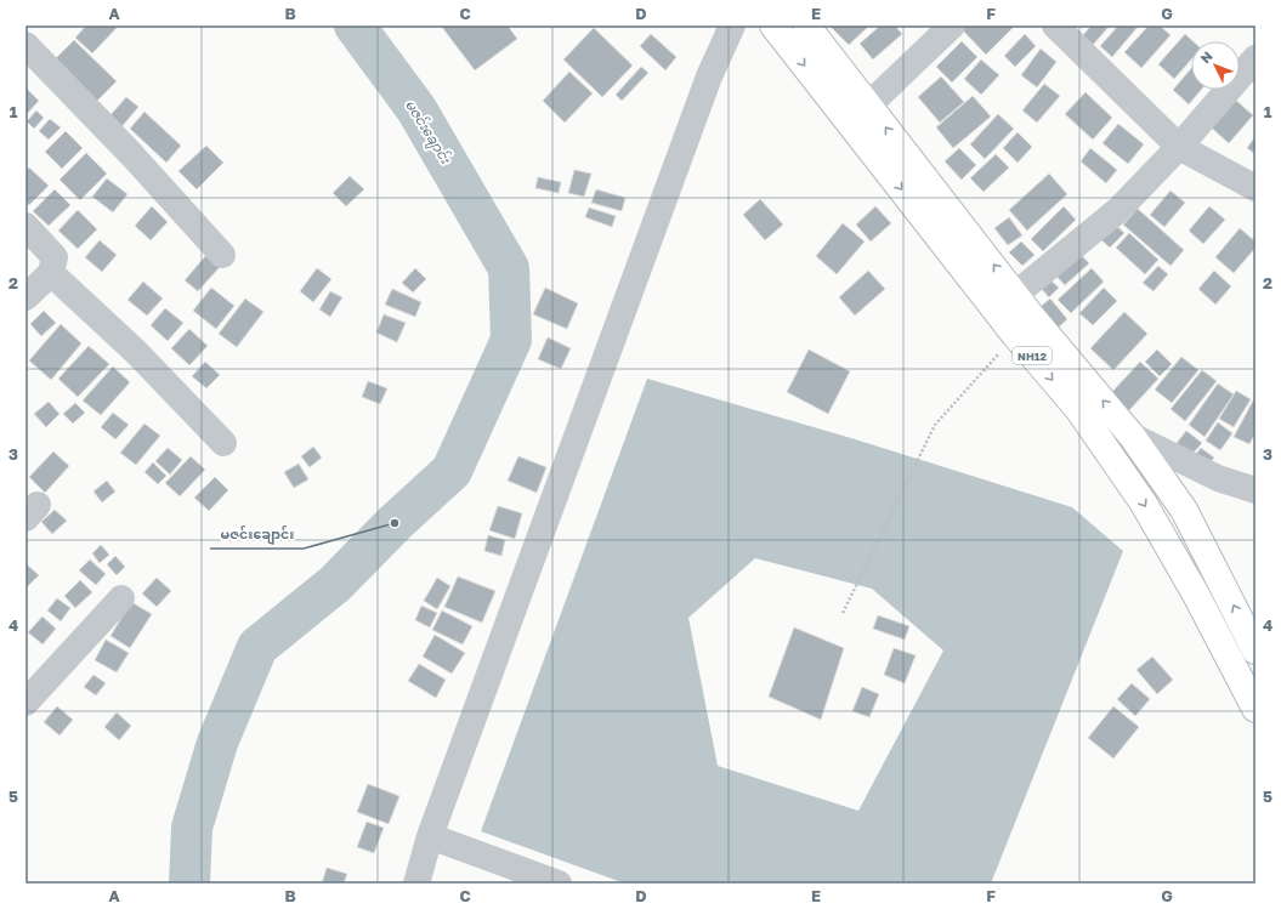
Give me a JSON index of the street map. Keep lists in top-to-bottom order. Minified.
{"streets":{"highway":["NH12"]},"water":["မဇင်းချောင်း"],"places":["မဇင်းချောင်း"],"north":"top left","grid":{"columns":["A","B","C","D","E","F","G"],"rows":["1","2","3","4","5"]}}
